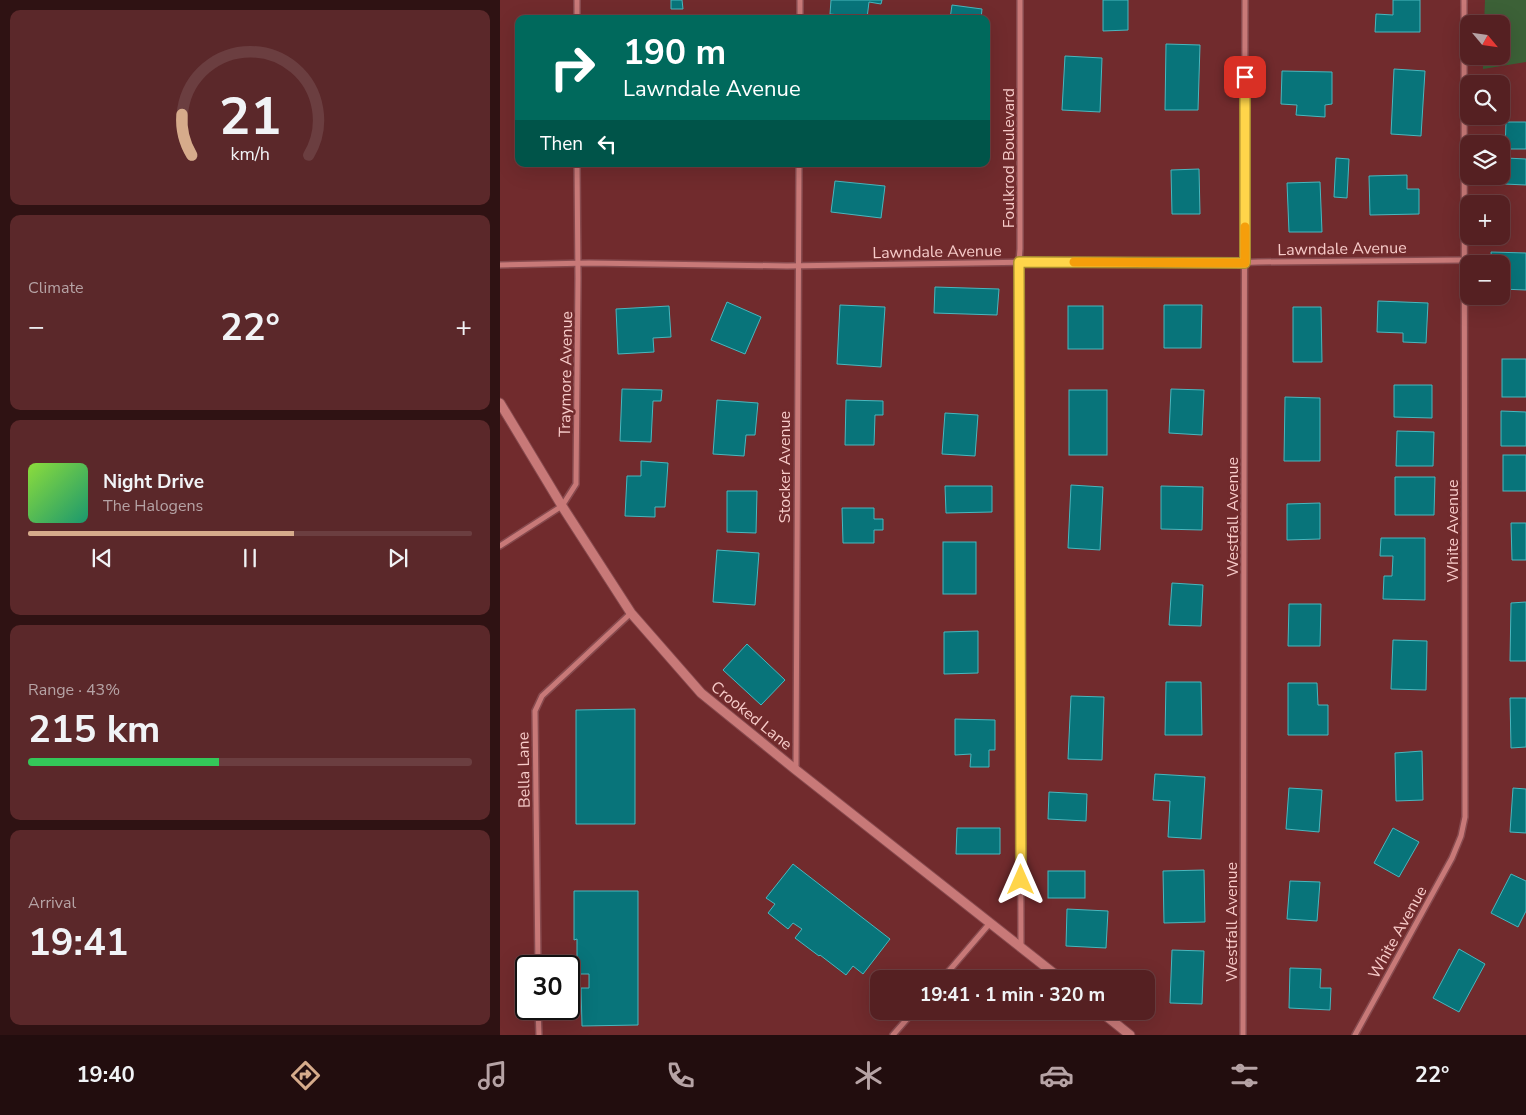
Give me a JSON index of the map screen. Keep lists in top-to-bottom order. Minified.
{"streets":{"street":["Foulkrod Boulevard","Lawndale Avenue","Traymore Avenue","Stocker Avenue","Westfall Avenue","White Avenue","Crooked Lane","Bella Lane"]},"crossings":[["Foulkrod Boulevard","Lawndale Avenue"],["Foulkrod Boulevard","Crooked Lane"],["Lawndale Avenue","Traymore Avenue"],["Lawndale Avenue","Stocker Avenue"],["Lawndale Avenue","Westfall Avenue"],["Traymore Avenue","Crooked Lane"],["Stocker Avenue","Crooked Lane"],["Crooked Lane","Bella Lane"]],"north":"bottom right","page":{"map_buttons":["+","−"],"turn":["190 m","Lawndale Avenue"],"then":"Then","tile":["Climate",["Range · 43%","215 km"],["Arrival","19:41"]],"heat":["−","22°","+"],"song":["Night Drive","The Halogens"],"limit":"30","trip":"19:41 · 1 min · 320 m","tabs":["19:40","22°"],"gauge":["21","km/h"]}}
